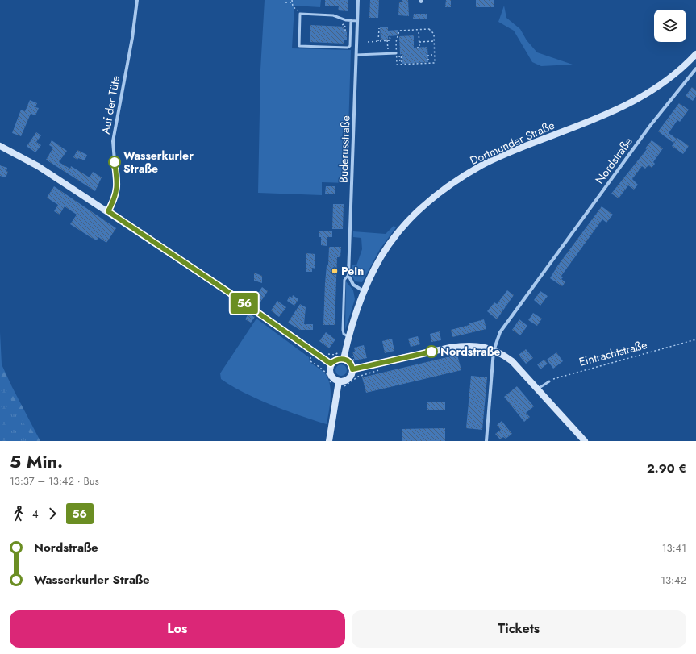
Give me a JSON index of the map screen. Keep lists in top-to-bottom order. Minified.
{"streets":{"main road":["Dortmunder Straße"],"street":["Auf der Tüte","Buderusstraße","Nordstraße"],"path":["Eintrachtstraße"]},"places":["Wasserkurler Straße","Pein","Nordstraße"],"lines":["bus line 56"],"page":{"on_map":"56","heading":["5 Min.","13:37 – 13:42 · Bus","2.90 €"],"legs":["4","56"],"list":[{"name":"Nordstraße","value":"13:41"},{"name":"Wasserkurler Straße","value":"13:42"}],"buttons":["Los","Tickets"]}}
